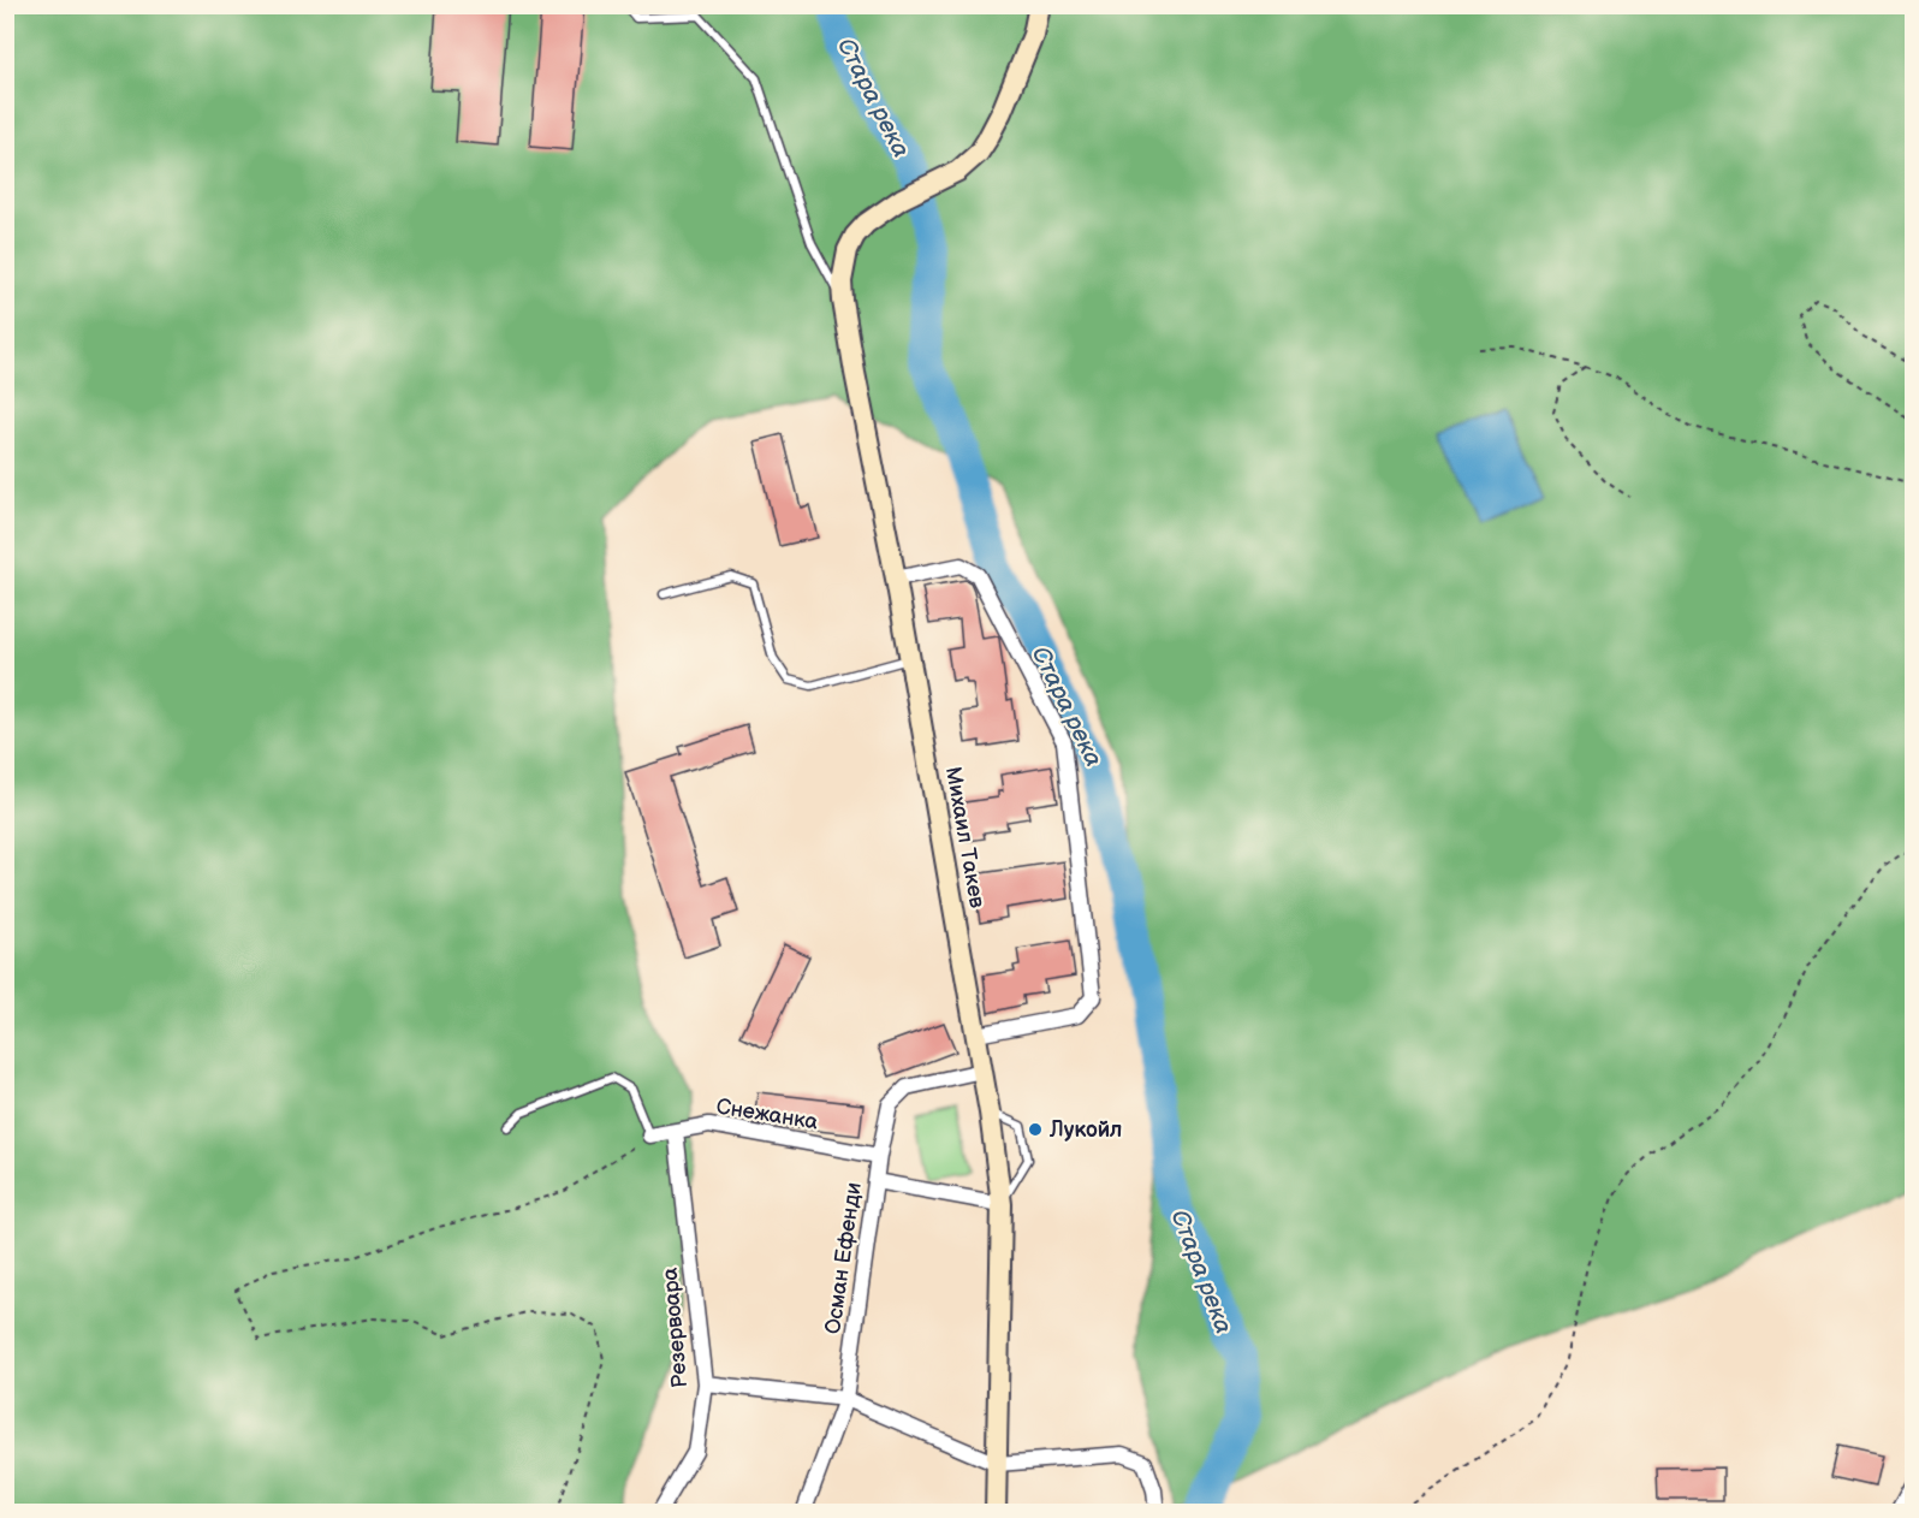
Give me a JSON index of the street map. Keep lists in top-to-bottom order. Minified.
{"streets":{"main road":["Михаил Такев"],"street":["Снежанка","Осман Ефенди","Резервоара"]},"crossings":[["Михаил Такев","Осман Ефенди"],["Снежанка","Осман Ефенди"],["Снежанка","Резервоара"]],"water":["Стара река"],"places":["Лукойл"]}
